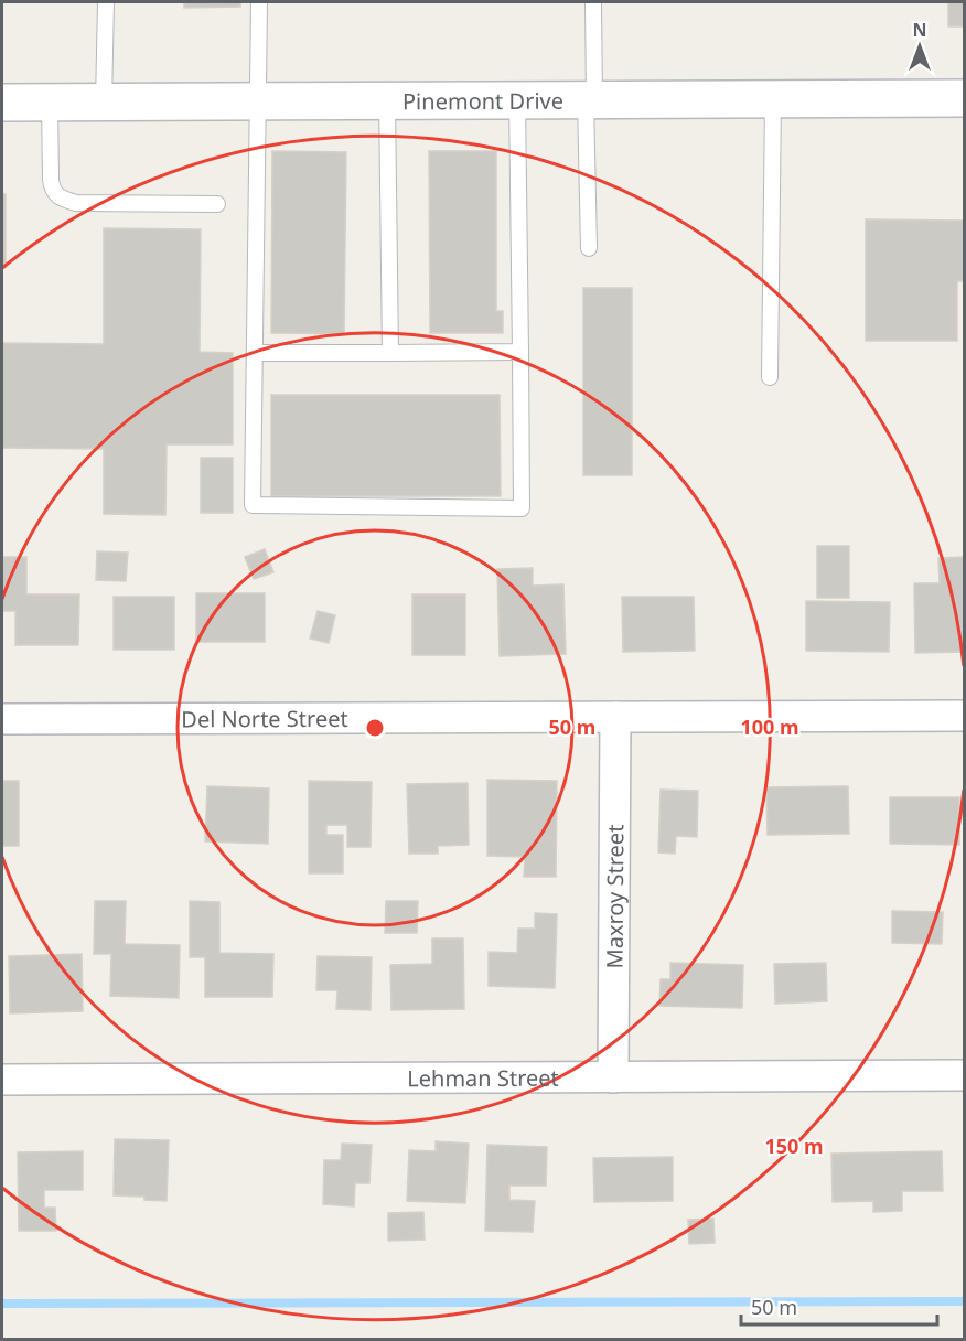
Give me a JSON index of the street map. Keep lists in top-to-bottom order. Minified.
{"streets":{"main road":["Pinemont Drive"],"street":["Del Norte Street","Maxroy Street","Lehman Street"]},"crossings":[["Del Norte Street","Maxroy Street"],["Maxroy Street","Lehman Street"]],"scale_bar":"50 m","north":"top","rings":["50 m","100 m","150 m"]}
